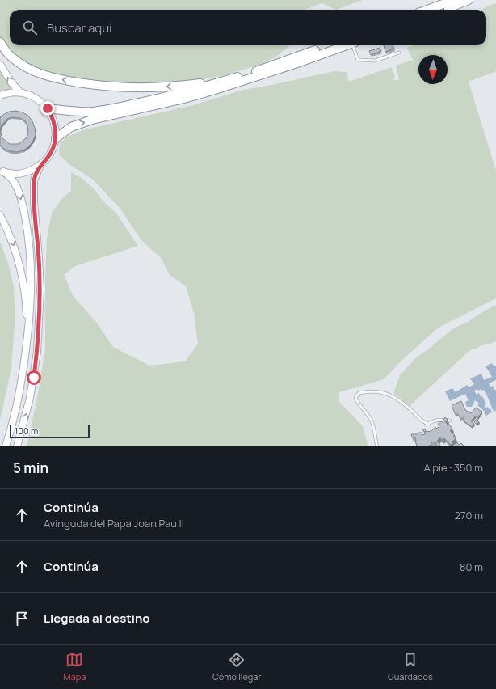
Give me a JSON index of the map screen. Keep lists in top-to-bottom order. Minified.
{"scale_bar":"100 m","north":"bottom","page":{"search":"Buscar aquí","scale":"100 m","heading":["5 min","A pie · 350 m"],"list":[["Continúa","Avinguda del Papa Joan Pau II","270 m"],["Continúa","80 m"],"Llegada al destino"],"nav":["Mapa","Cómo llegar","Guardados"]}}
